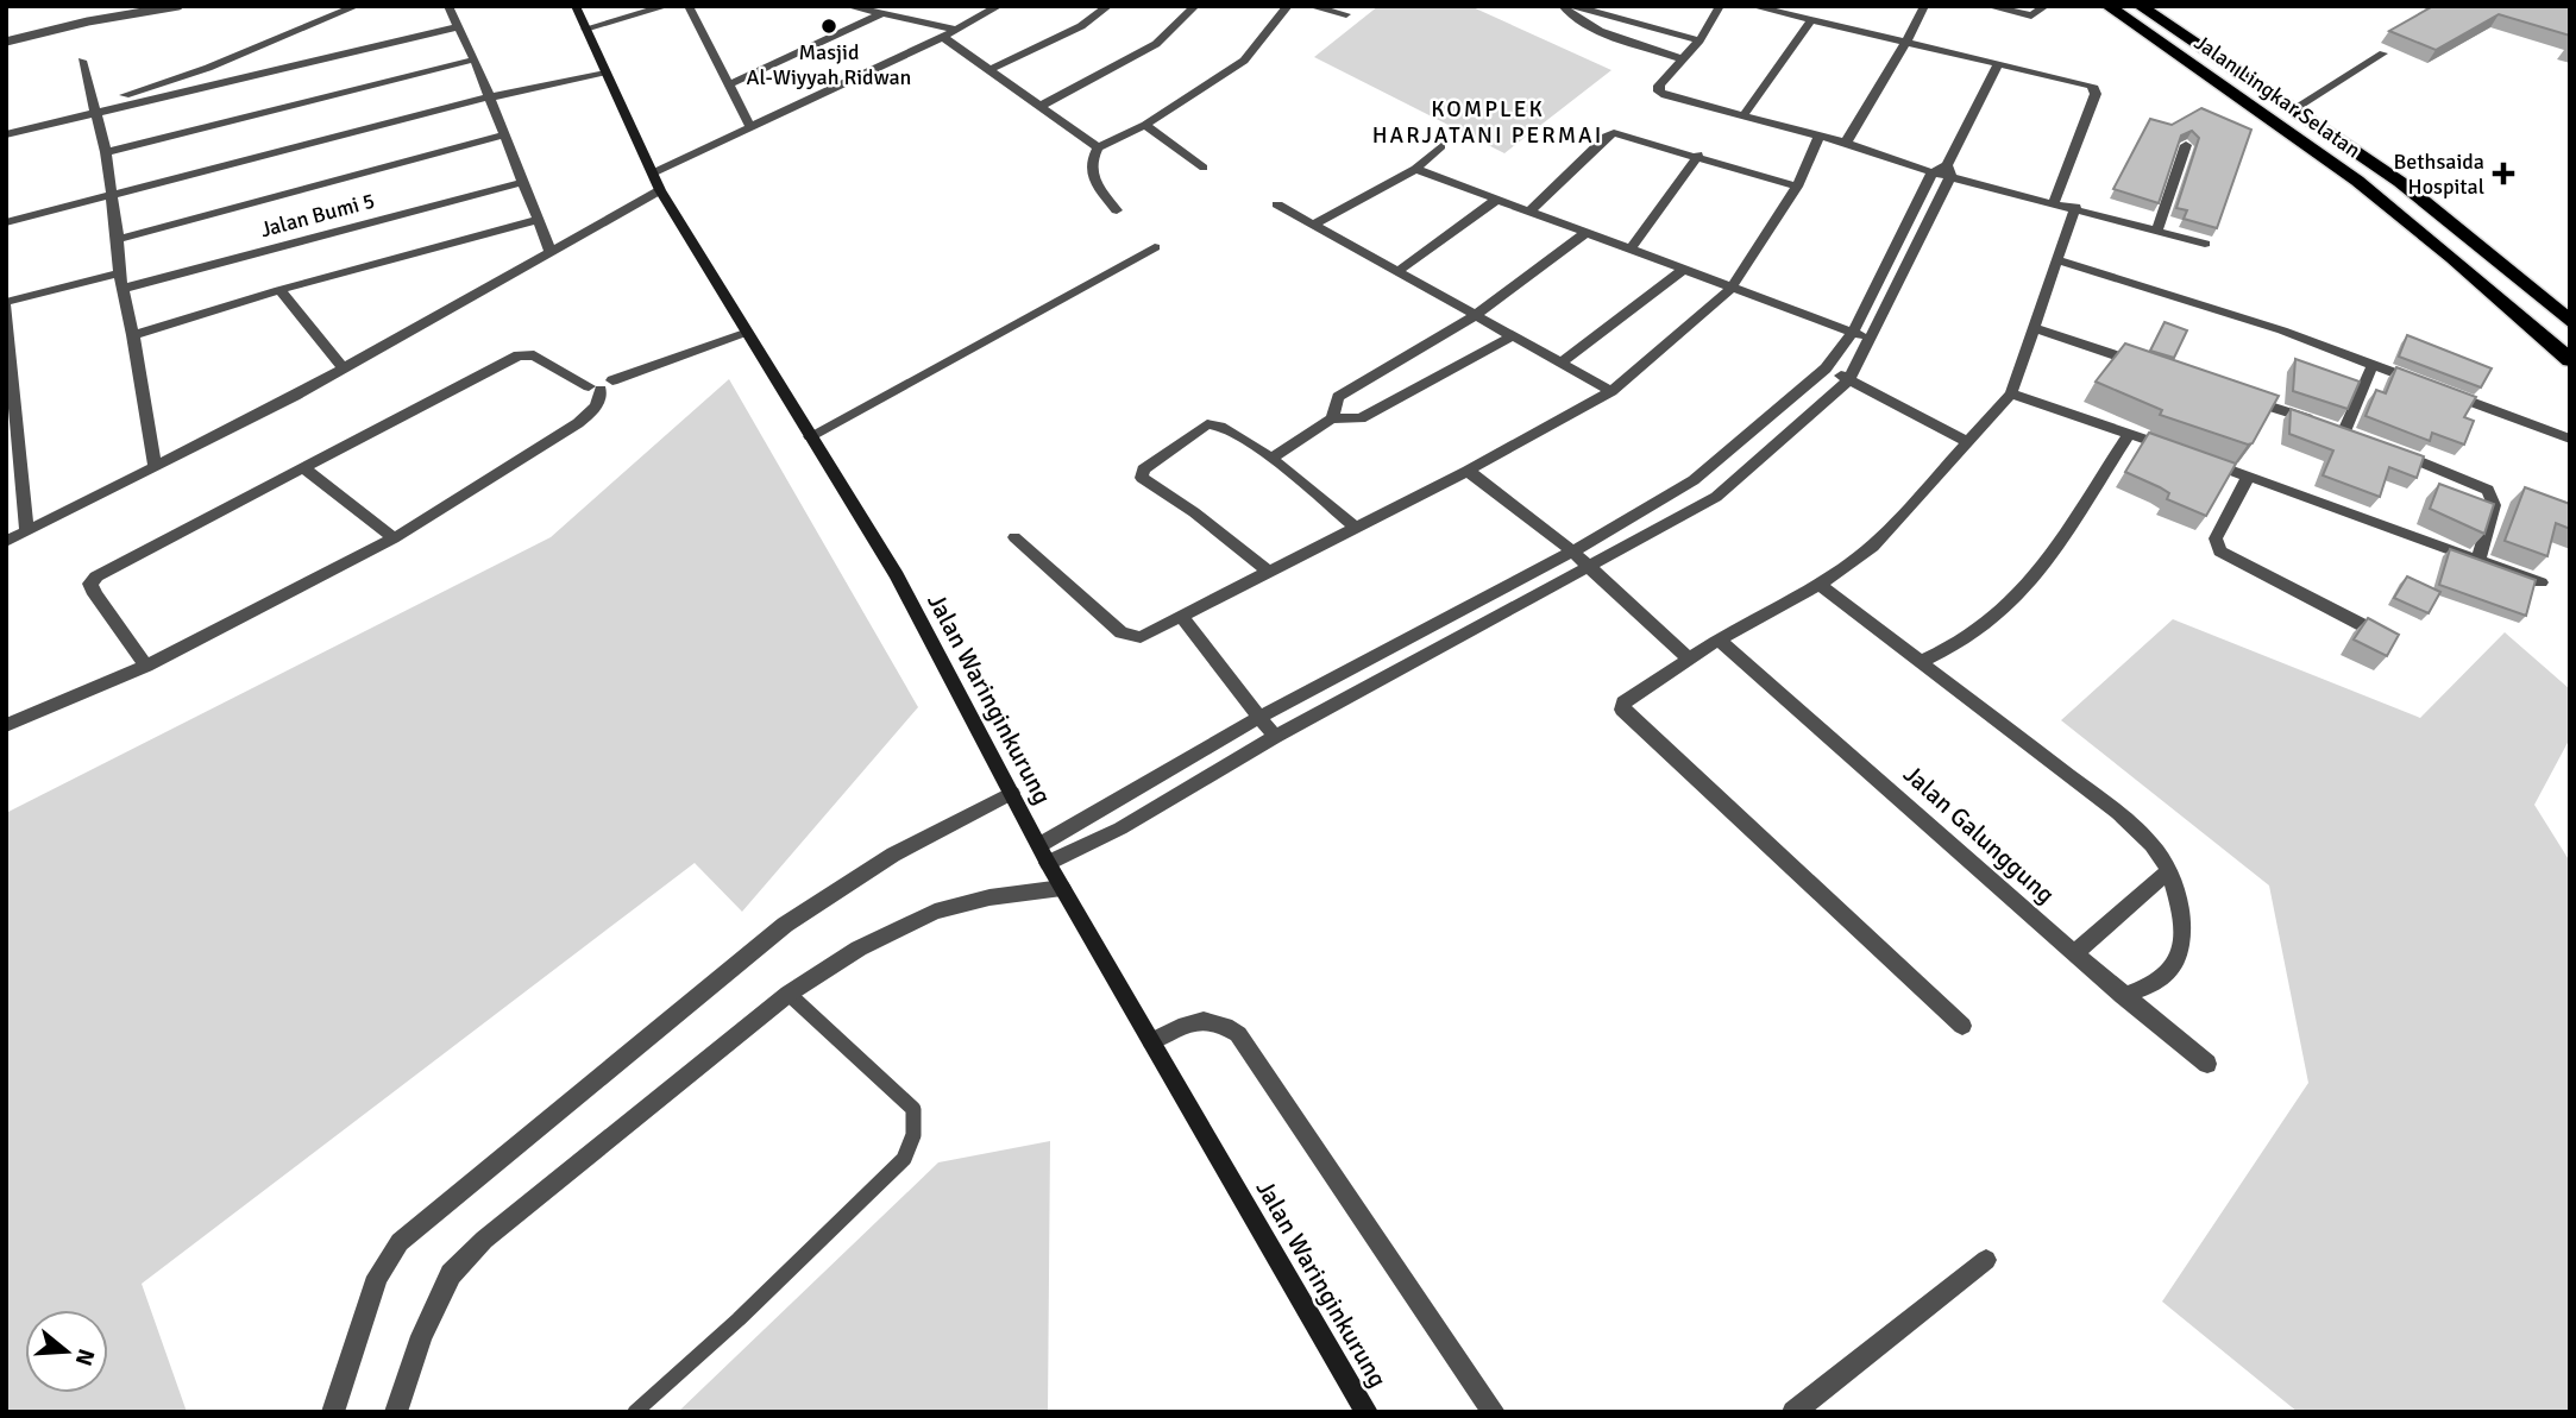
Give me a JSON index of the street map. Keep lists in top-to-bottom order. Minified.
{"streets":{"highway":["Jalan Lingkar Selatan"],"street":["Jalan Bumi 5","Jalan Waringinkurung","Jalan Galunggung"]},"districts":["KOMPLEK HARJATANI PERMAI"],"places":{"other":["Masjid Al-Wiyyah Ridwan"],"health":["Bethsaida Hospital"]},"north":"right"}
